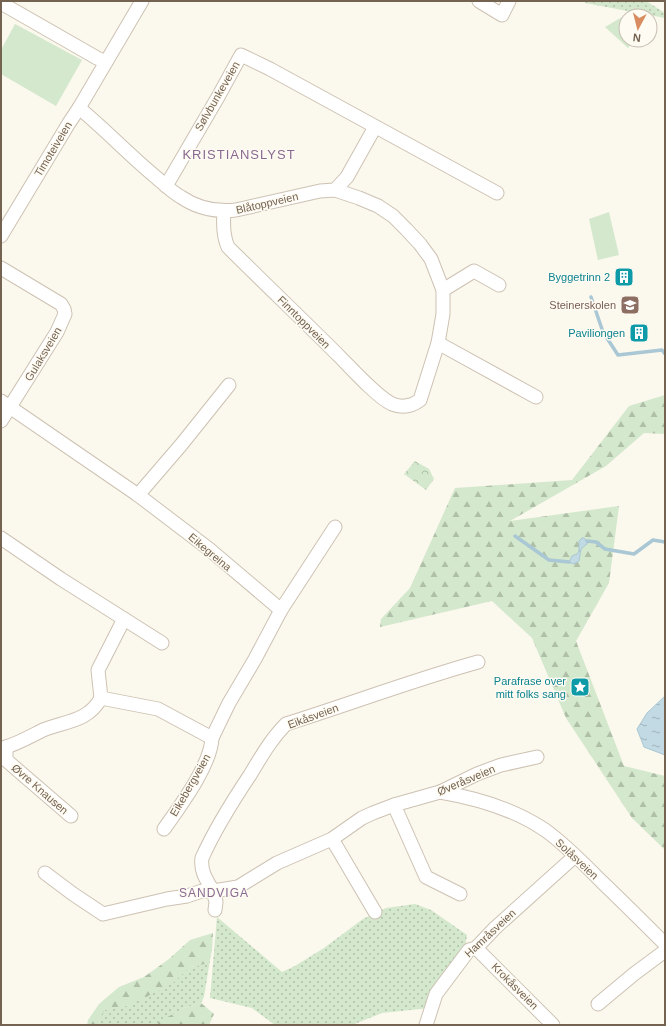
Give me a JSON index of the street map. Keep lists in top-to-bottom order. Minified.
{"streets":{"street":["Sølvbunkeveien","Timoteiveien","Blåtoppveien","Finntoppveien","Gulaksveien","Eikegreina","Eikåsveien","Øveråsveien","Eikebergveien","Øvre Knausen","Solåsveien","Hamråsveien","Krokåsveien"]},"crossings":[["Sølvbunkeveien","Blåtoppveien"],["Timoteiveien","Blåtoppveien"],["Blåtoppveien","Finntoppveien"],["Gulaksveien","Eikegreina"],["Eikåsveien","Øveråsveien"],["Øveråsveien","Solåsveien"],["Solåsveien","Hamråsveien"],["Hamråsveien","Krokåsveien"]],"districts":["KRISTIANSLYST","SANDVIGA"],"places":{"building":["Byggetrinn 2","Paviliongen"],"school or university":["Steinerskolen"],"place":["Parafrase over mitt folks sang"]},"north":"bottom"}
